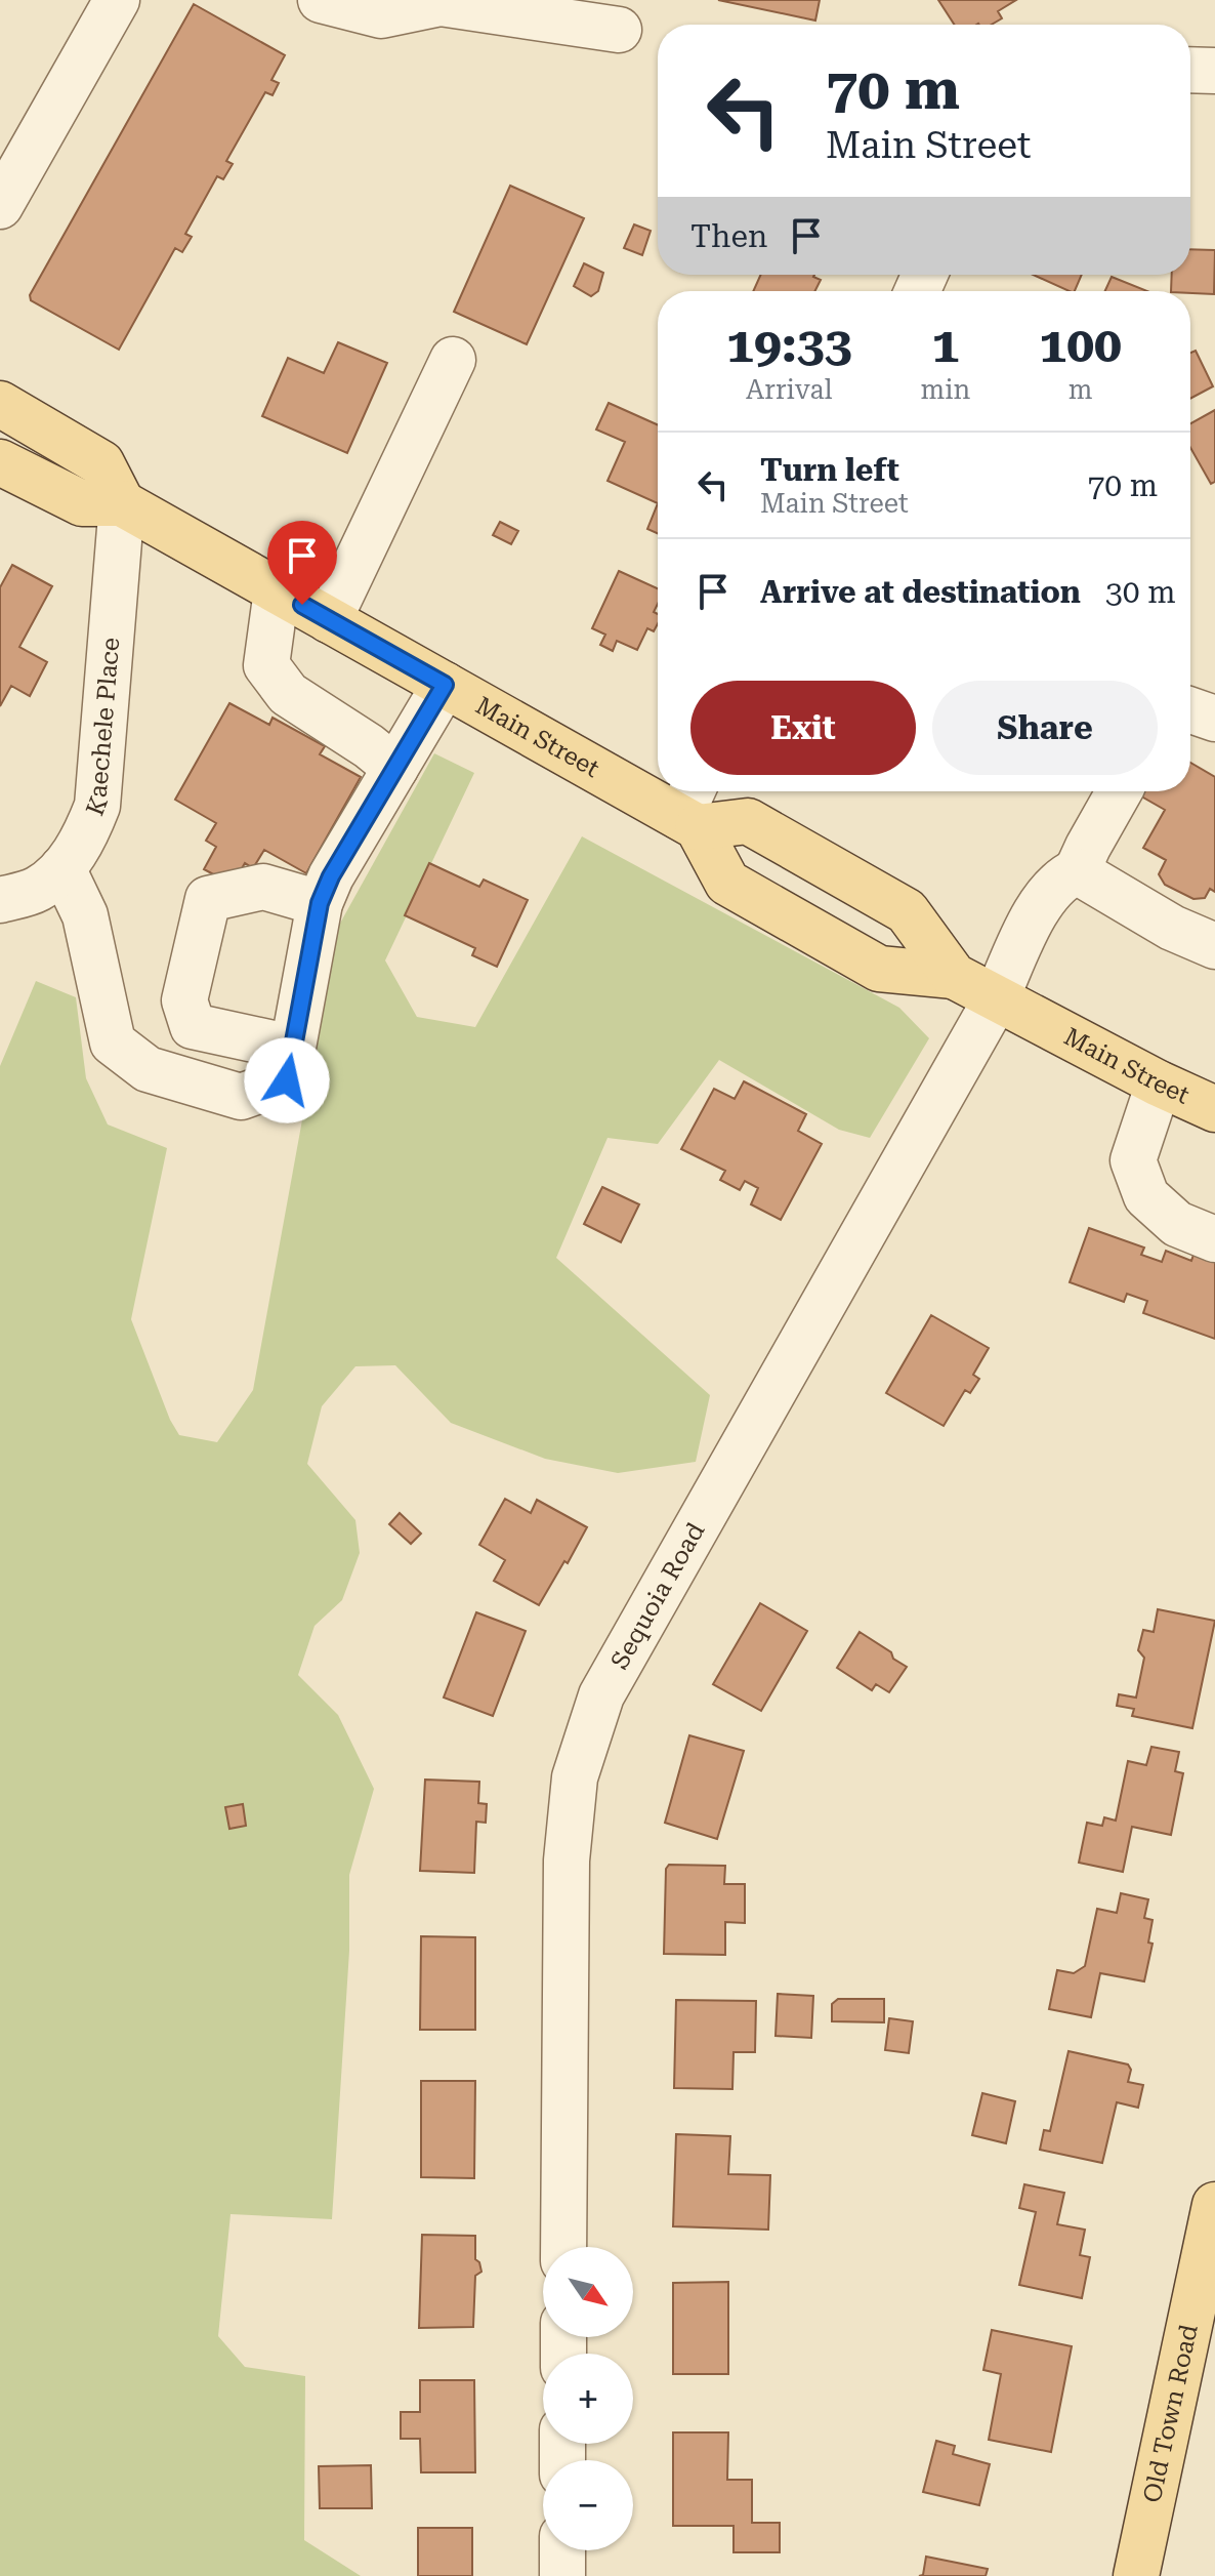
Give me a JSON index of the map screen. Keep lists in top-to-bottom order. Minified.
{"streets":{"main road":["Main Street","Old Town Road"],"street":["Kaechele Place","Sequoia Road"]},"crossings":[["Kaechele Place","Main Street"],["Main Street","Sequoia Road"]],"north":"bottom right","page":{"turn":["70 m","Main Street"],"then":"Then","eta":["19:33","Arrival","1","min","100","m"],"list":[{"name":"Turn left","note":"Main Street","value":"70 m"},{"name":"Arrive at destination","value":"30 m"}],"buttons":["Exit","Share"],"map_buttons":["+","−"]}}
